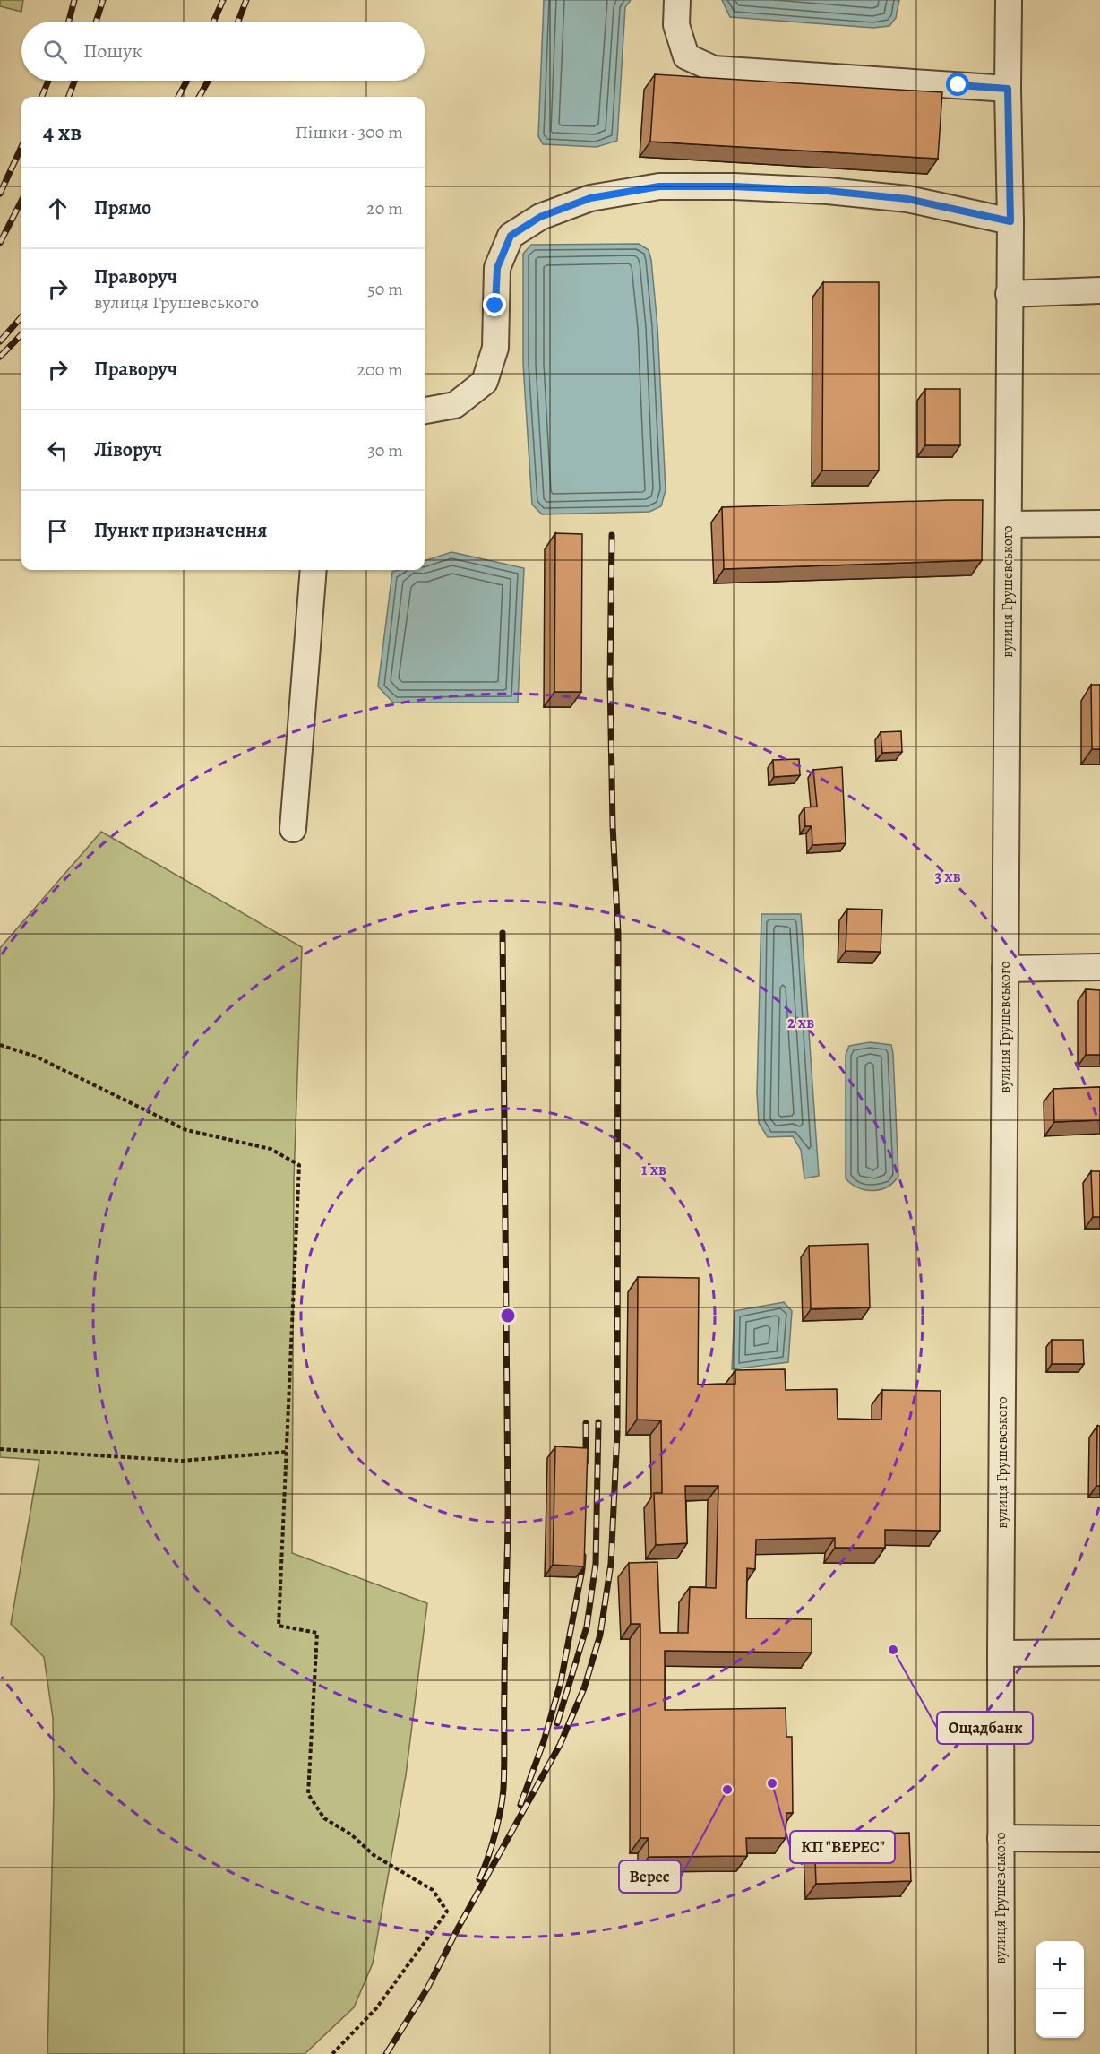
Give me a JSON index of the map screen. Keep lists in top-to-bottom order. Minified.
{"streets":{"street":["вулиця Грушевського"]},"places":["Ощадбанк","КП \"ВЕРЕС\"","Верес"],"page":{"search":"Пошук","heading":["4 хв","Пішки · 300 m"],"list":[["Прямо","20 m"],["Праворуч","вулиця Грушевського","50 m"],["Праворуч","200 m"],["Ліворуч","30 m"],"Пункт призначення"],"map_buttons":["+","−"]},"rings":["3 хв","2 хв","1 хв"]}
